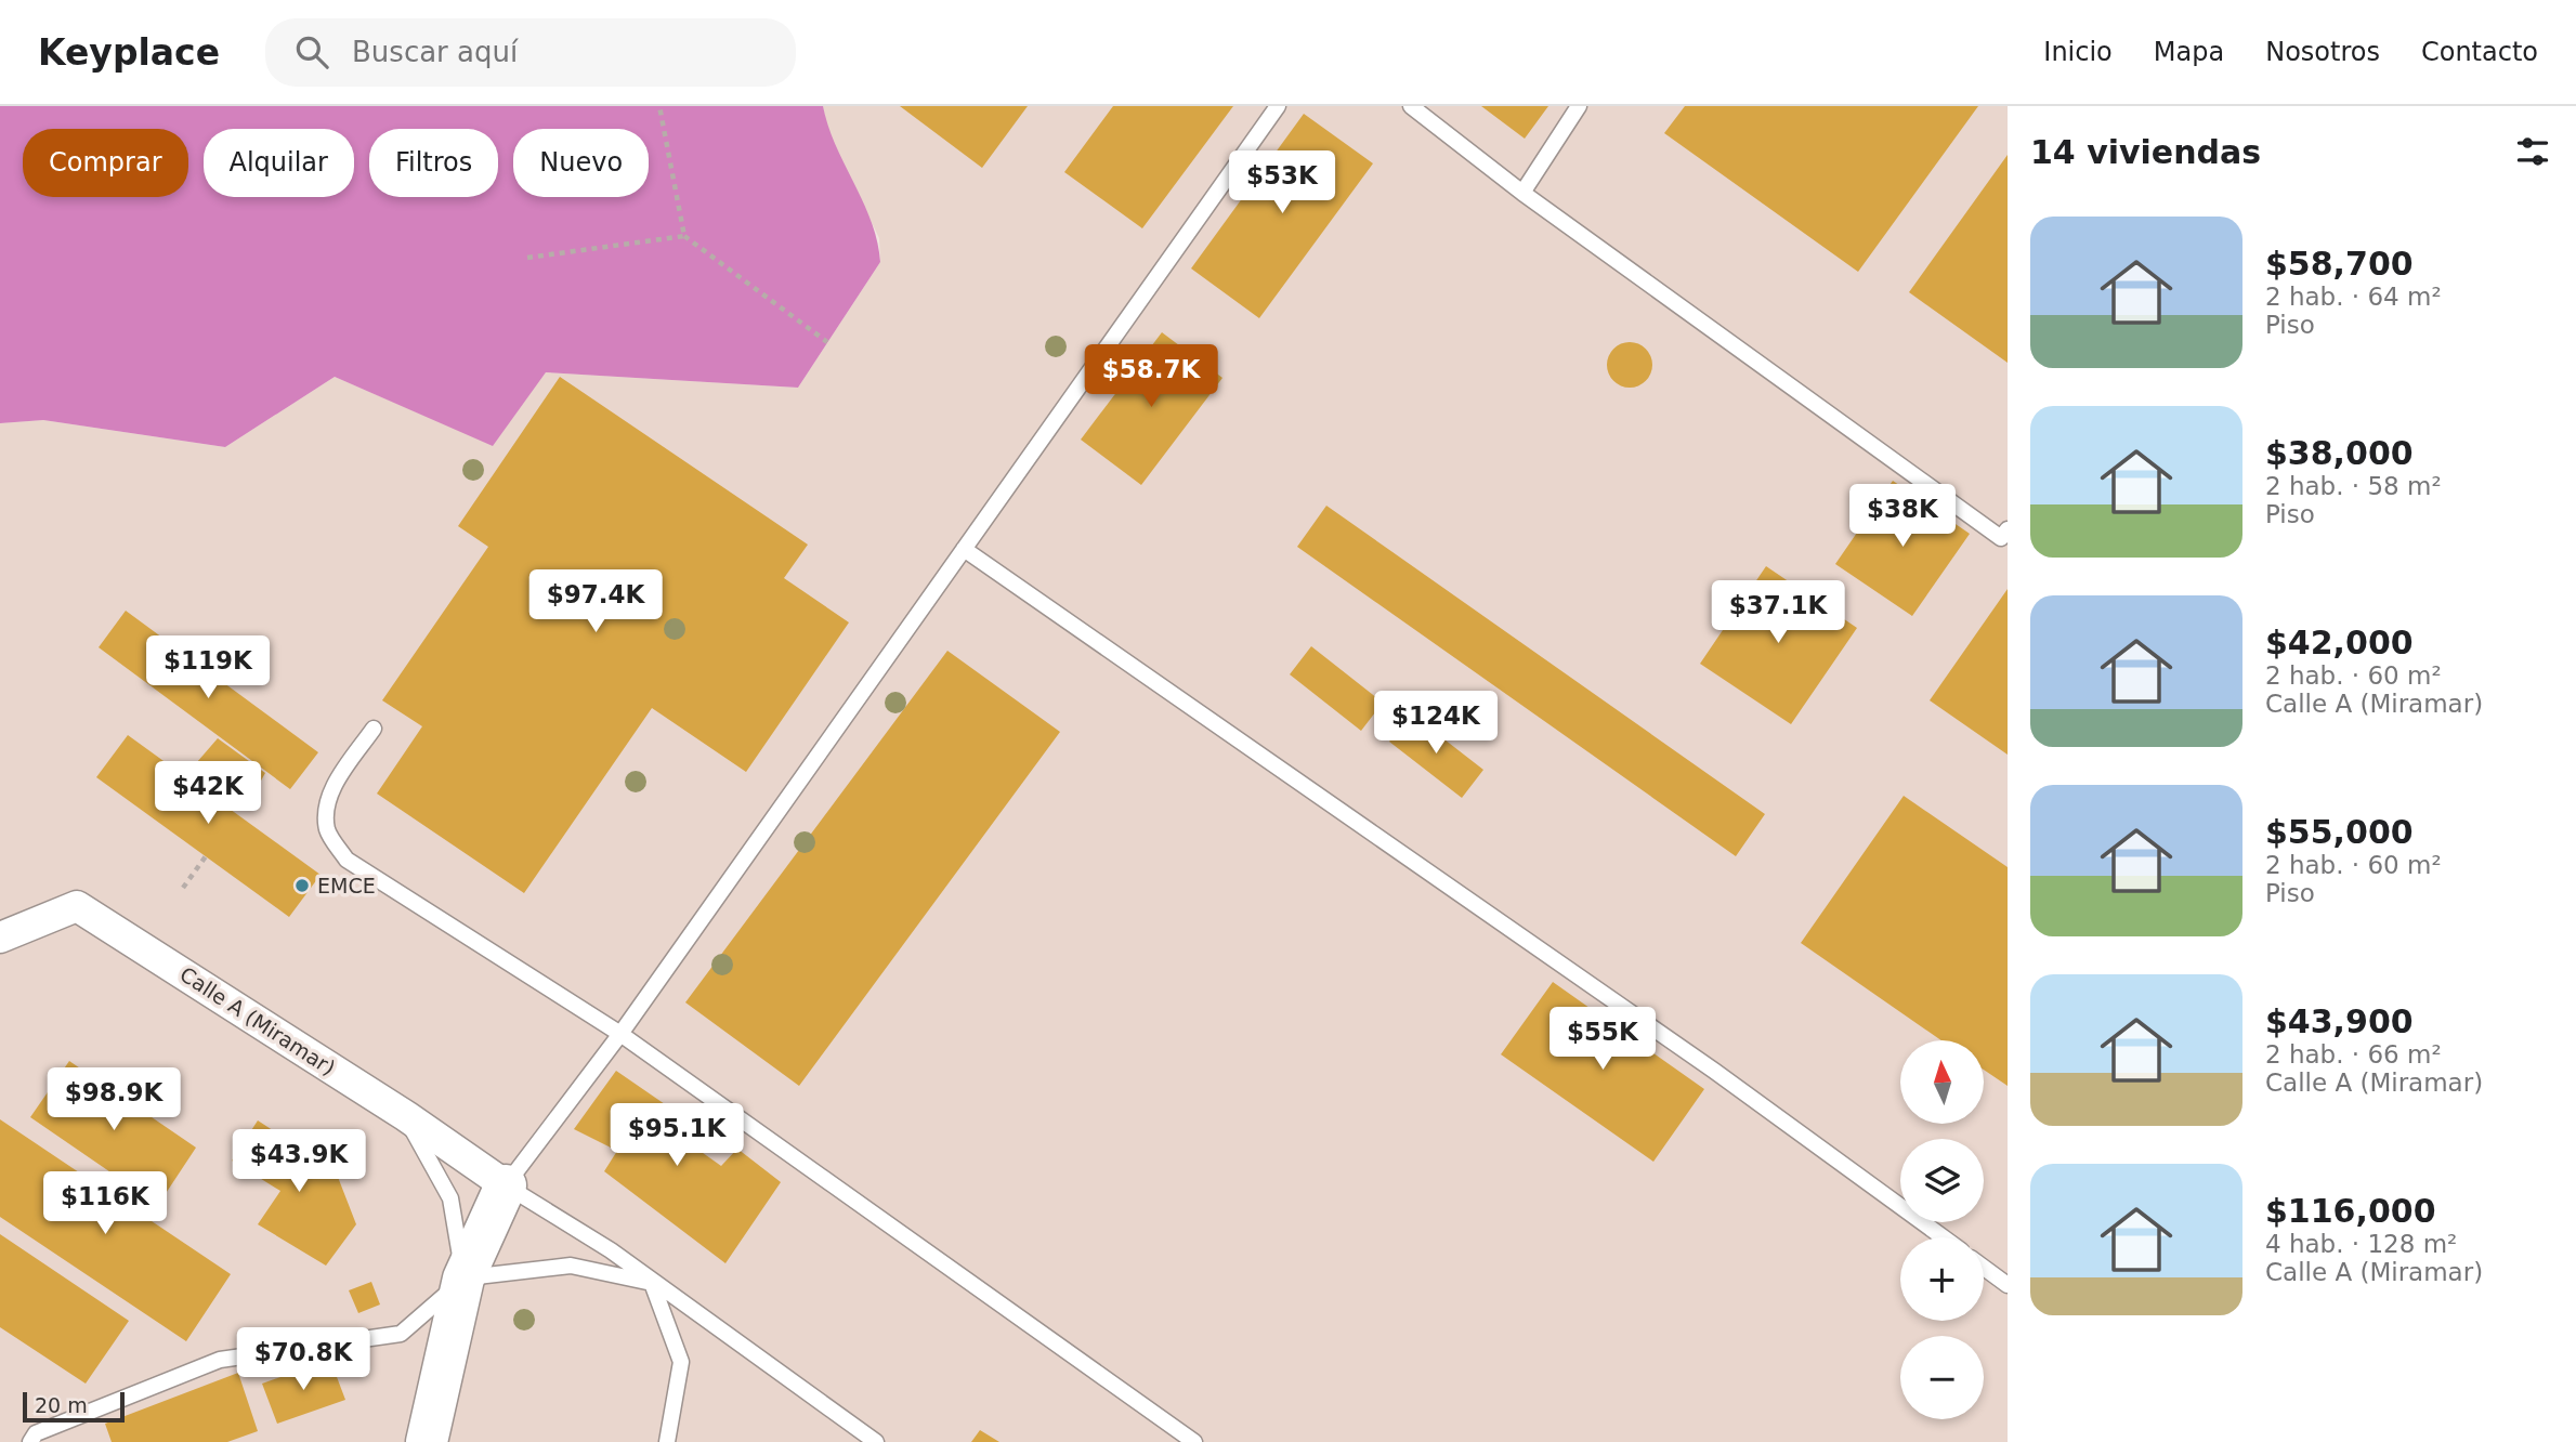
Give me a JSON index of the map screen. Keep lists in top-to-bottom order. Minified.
{"streets":{"street":["Calle A (Miramar)"]},"places":["EMCE"],"scale_bar":"20 m","north":"top","page":{"header":"Keyplace","search":"Buscar aquí","nav":["Inicio","Mapa","Nosotros","Contacto"],"heading":"14 viviendas","chip":["Comprar","Alquilar","Filtros","Nuevo"],"price":["$53K","$58.7K","$38K","$97.4K","$37.1K","$119K","$124K","$42K","$55K","$98.9K","$95.1K","$43.9K","$116K","$70.8K"],"list":[{"name":"$58,700","note":"2 hab. · 64 m² · Piso"},{"name":"$38,000","note":"2 hab. · 58 m² · Piso"},{"name":"$42,000","note":"2 hab. · 60 m² · Calle A (Miramar)"},{"name":"$55,000","note":"2 hab. · 60 m² · Piso"},{"name":"$43,900","note":"2 hab. · 66 m² · Calle A (Miramar)"},{"name":"$116,000","note":"4 hab. · 128 m² · Calle A (Miramar)"}],"map_buttons":["+","−"],"scale":"20 m"}}
